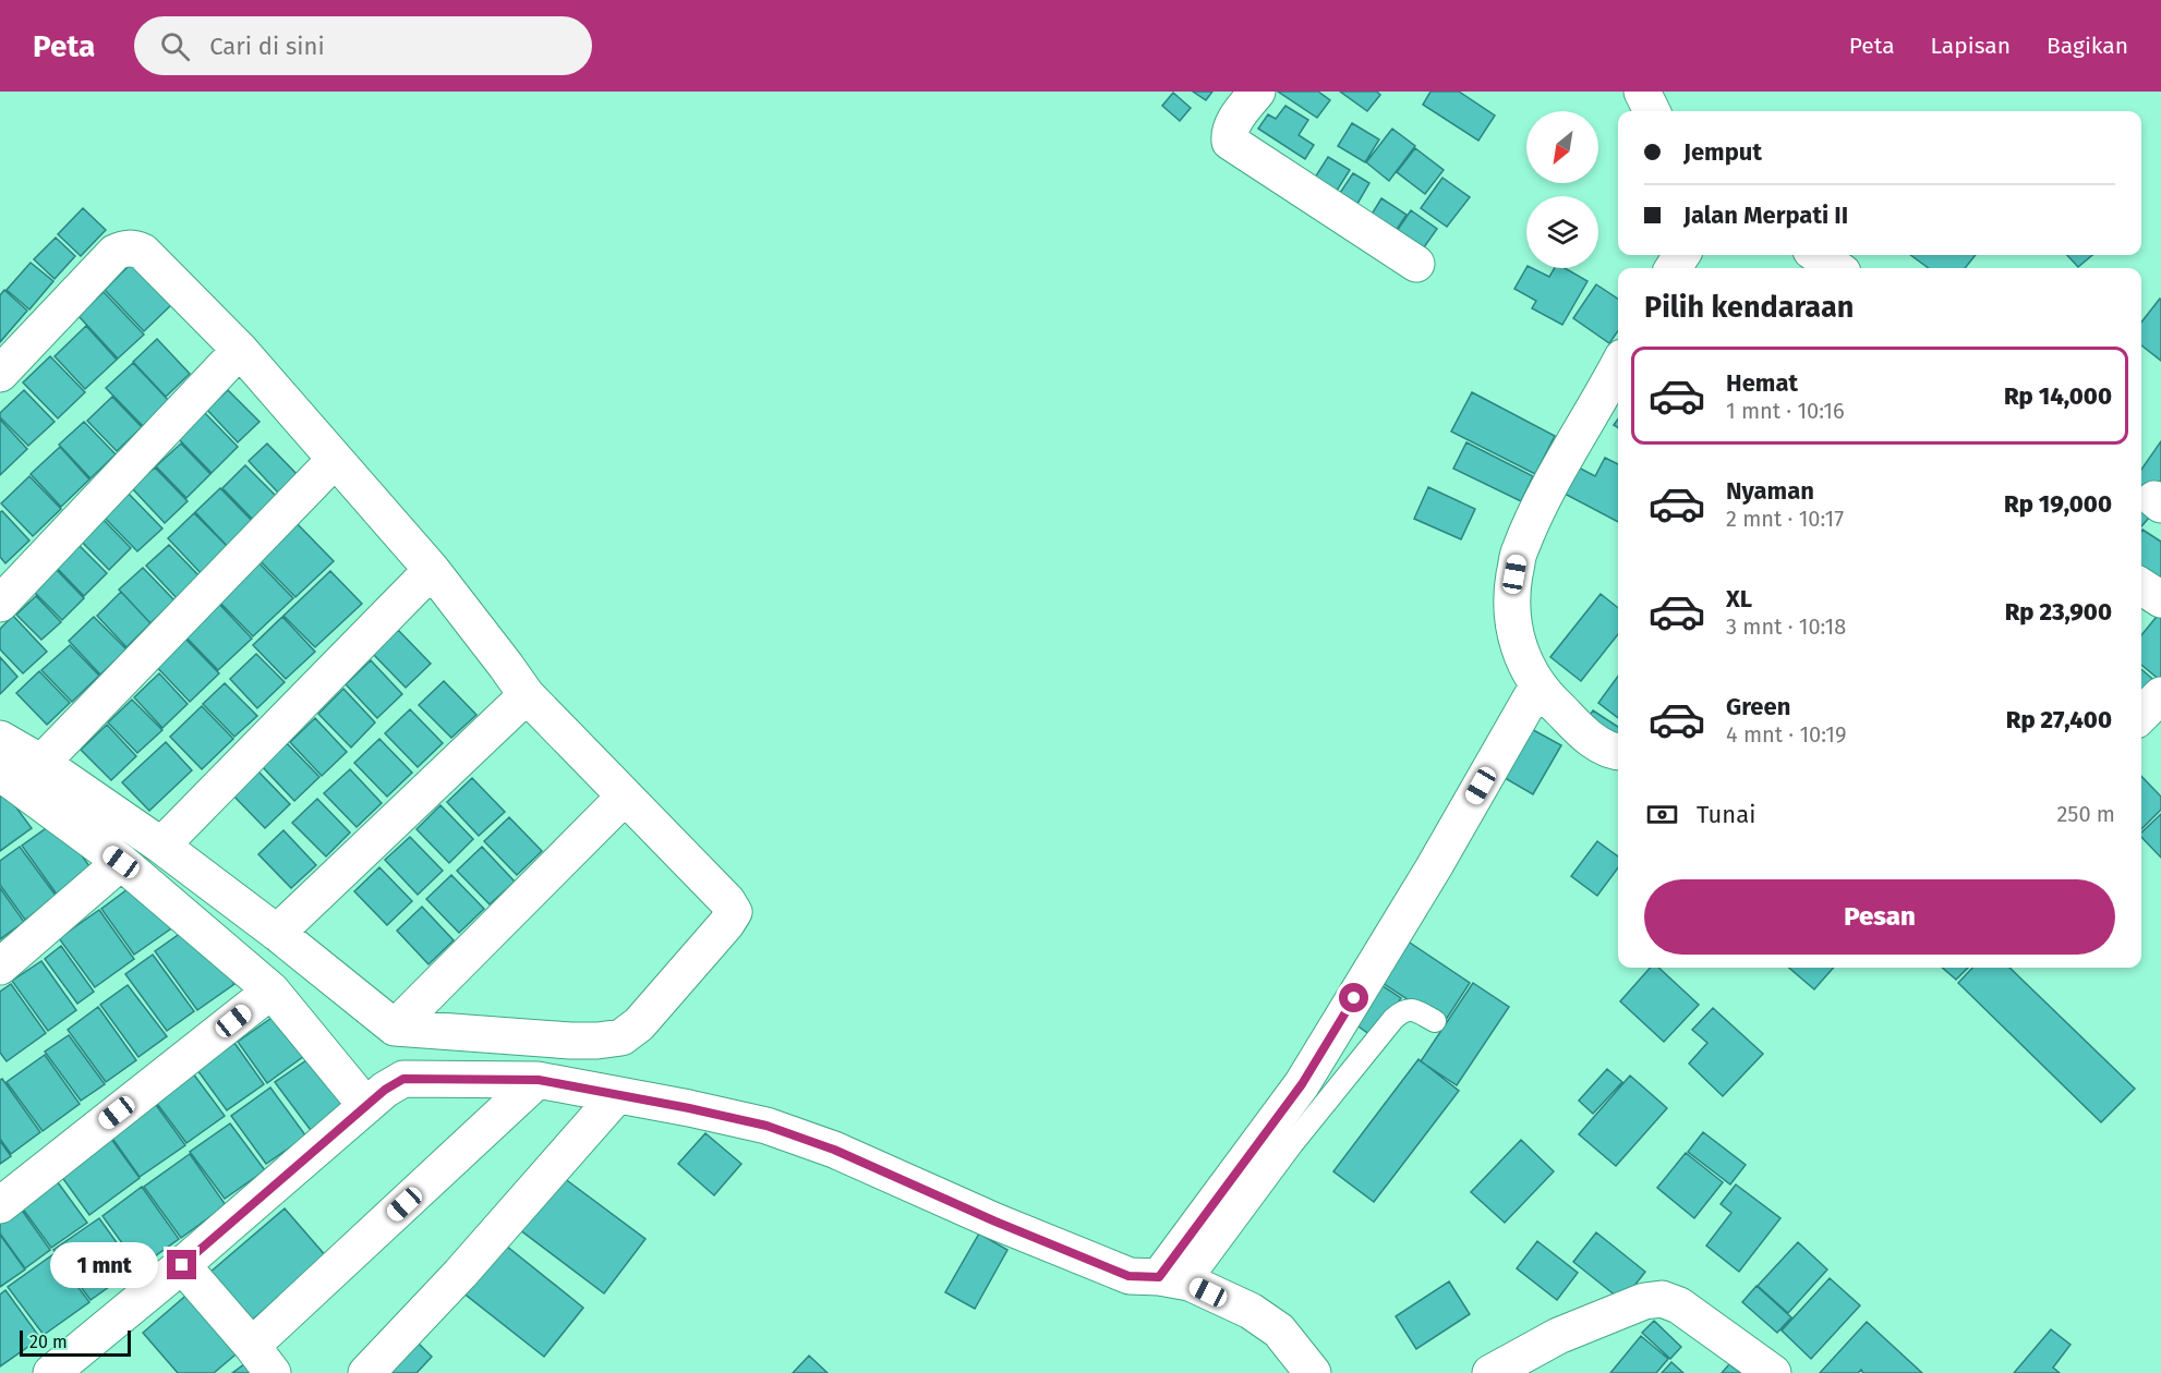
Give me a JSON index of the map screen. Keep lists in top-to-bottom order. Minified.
{"scale_bar":"20 m","north":"bottom left","page":{"header":"Peta","search":"Cari di sini","nav":["Peta","Lapisan","Bagikan"],"banner":["Jemput","Jalan Merpati II"],"heading":"Pilih kendaraan","list":[{"name":"Hemat","note":"1 mnt · 10:16","value":"Rp 14,000"},{"name":"Nyaman","note":"2 mnt · 10:17","value":"Rp 19,000"},{"name":"XL","note":"3 mnt · 10:18","value":"Rp 23,900"},{"name":"Green","note":"4 mnt · 10:19","value":"Rp 27,400"}],"pay":["Tunai","250 m"],"buttons":"Pesan","bubble":"1 mnt","scale":"20 m"}}
